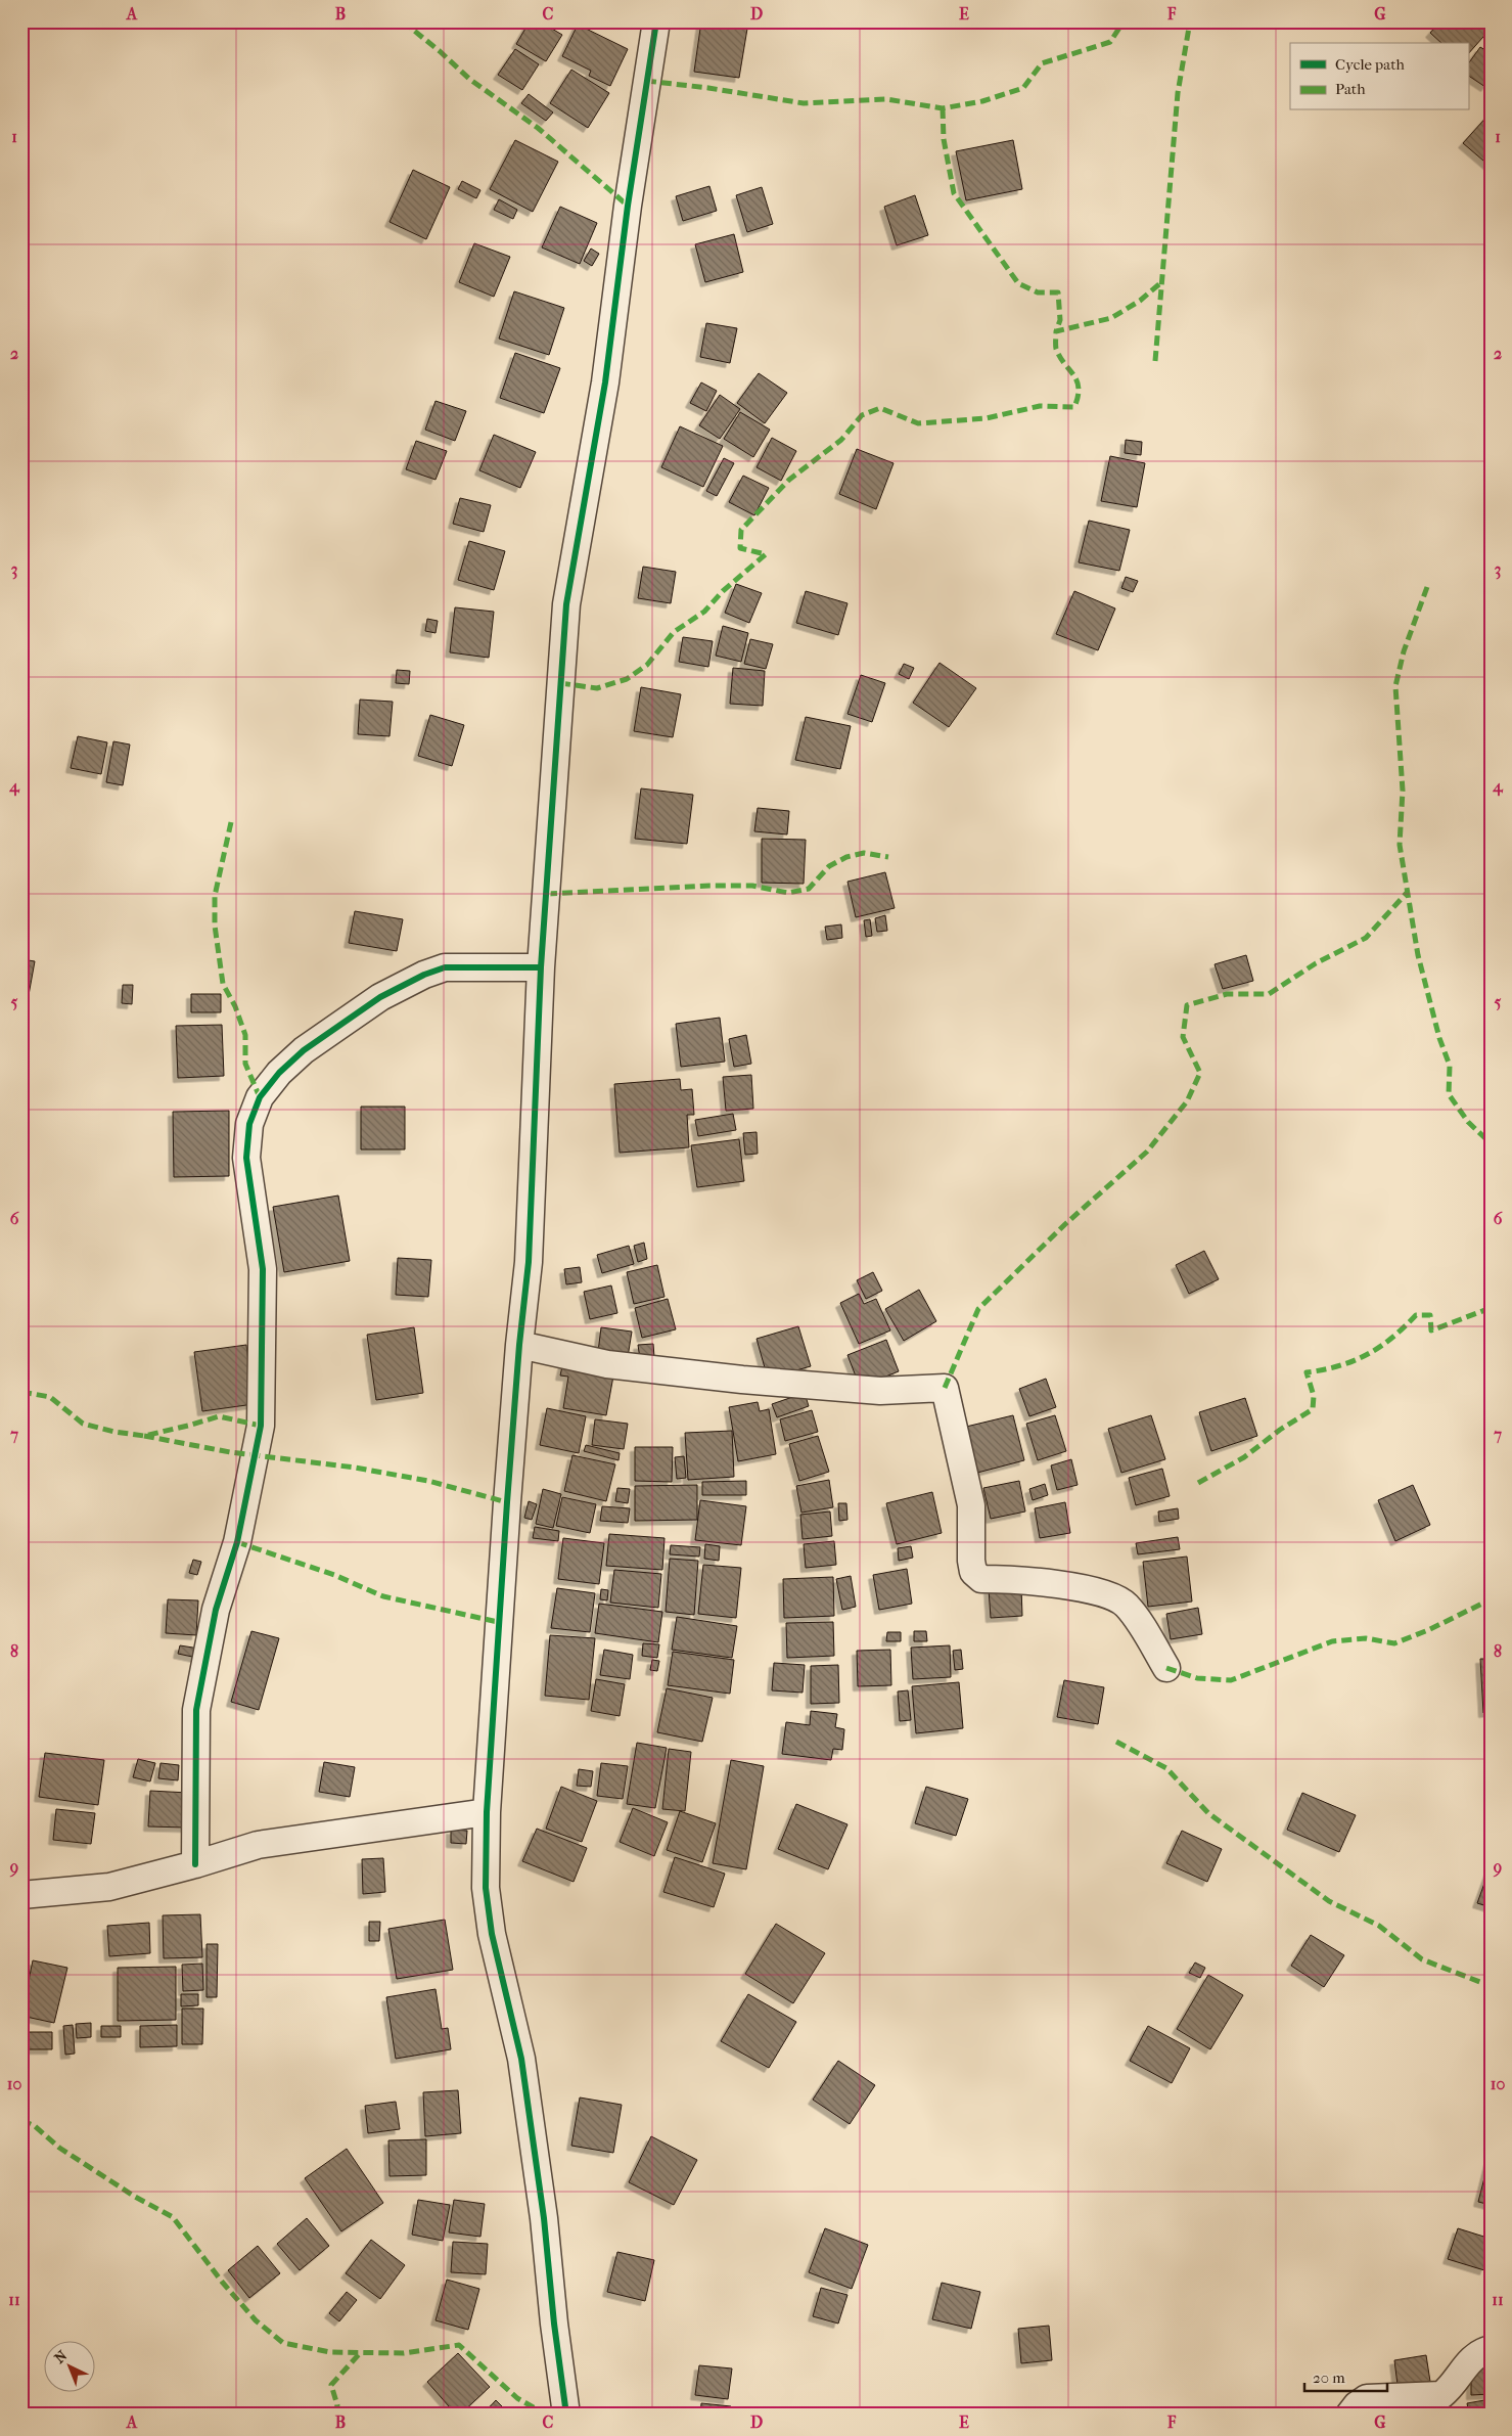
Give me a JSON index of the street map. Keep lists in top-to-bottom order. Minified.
{"legend":["Cycle path","Path"],"scale_bar":"20 m","north":"top left","grid":{"columns":["A","B","C","D","E","F","G"],"rows":["1","2","3","4","5","6","7","8","9","10","11"]}}
